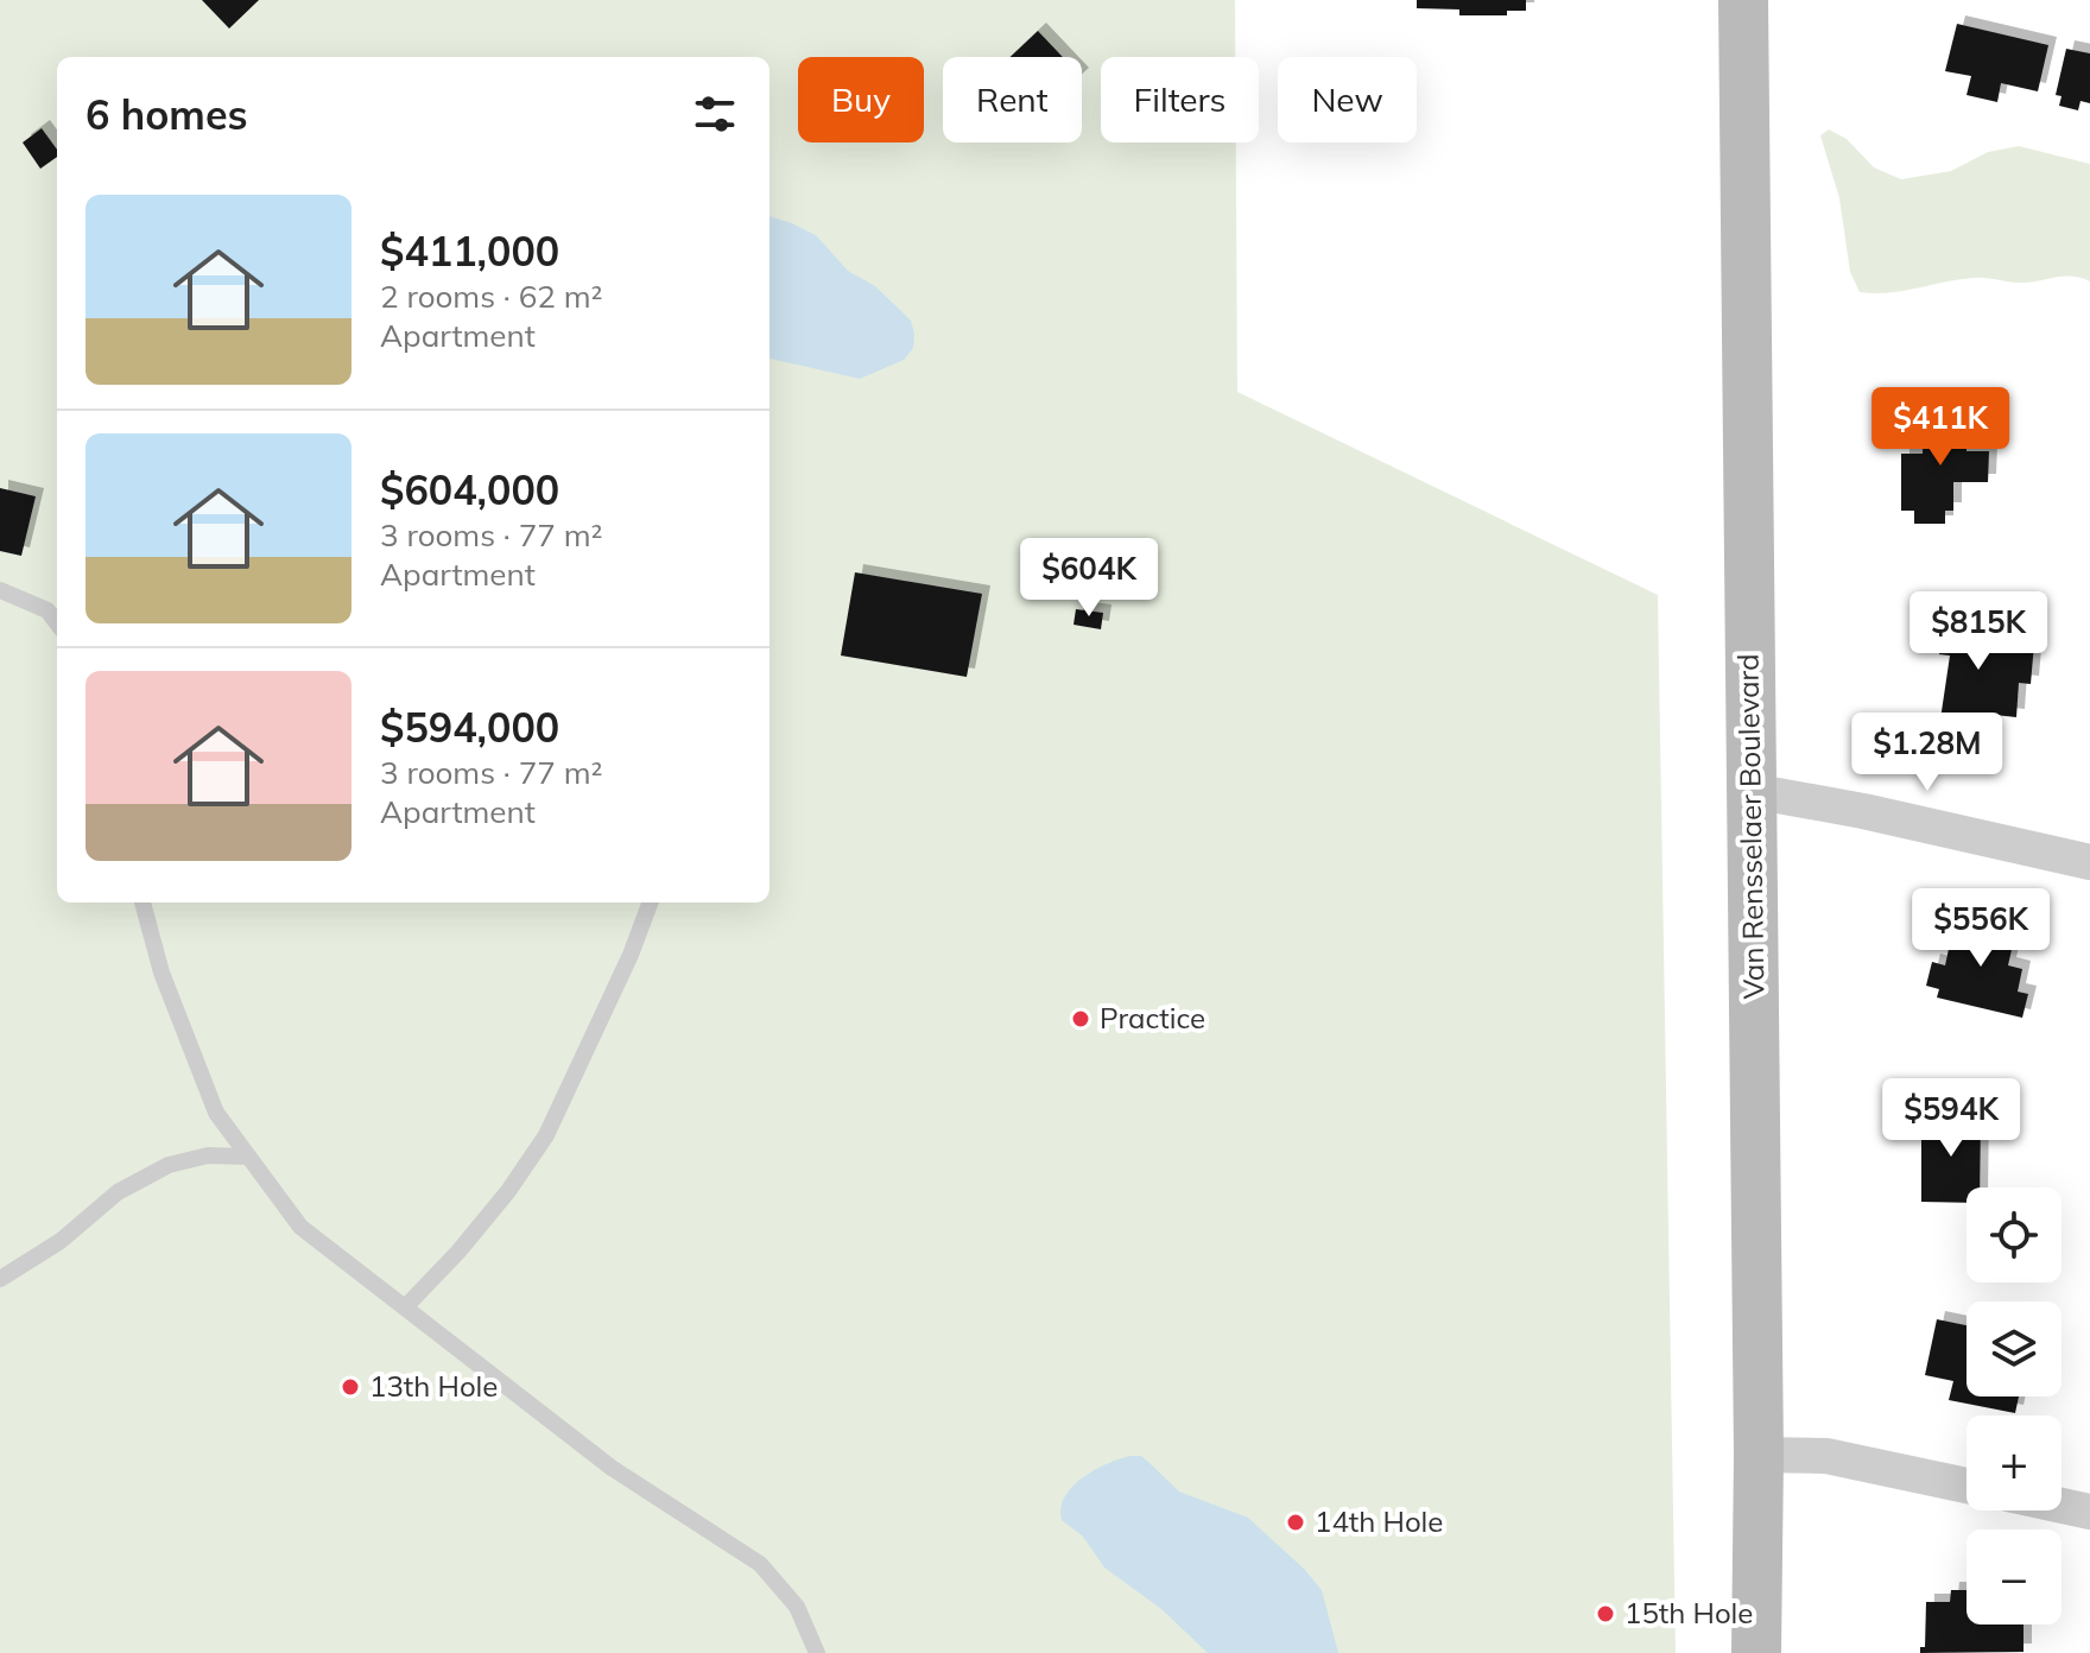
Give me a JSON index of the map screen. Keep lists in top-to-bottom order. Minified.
{"streets":{"main road":["Van Rensselaer Boulevard"]},"places":["Practice","13th Hole","14th Hole","15th Hole"],"page":{"chip":["Buy","Rent","Filters","New"],"heading":"6 homes","list":[{"name":"$411,000","note":"2 rooms · 62 m² · Apartment"},{"name":"$604,000","note":"3 rooms · 77 m² · Apartment"},{"name":"$594,000","note":"3 rooms · 77 m² · Apartment"}],"price":["$411K","$604K","$815K","$1.28M","$556K","$594K"],"map_buttons":["+","−"]}}
